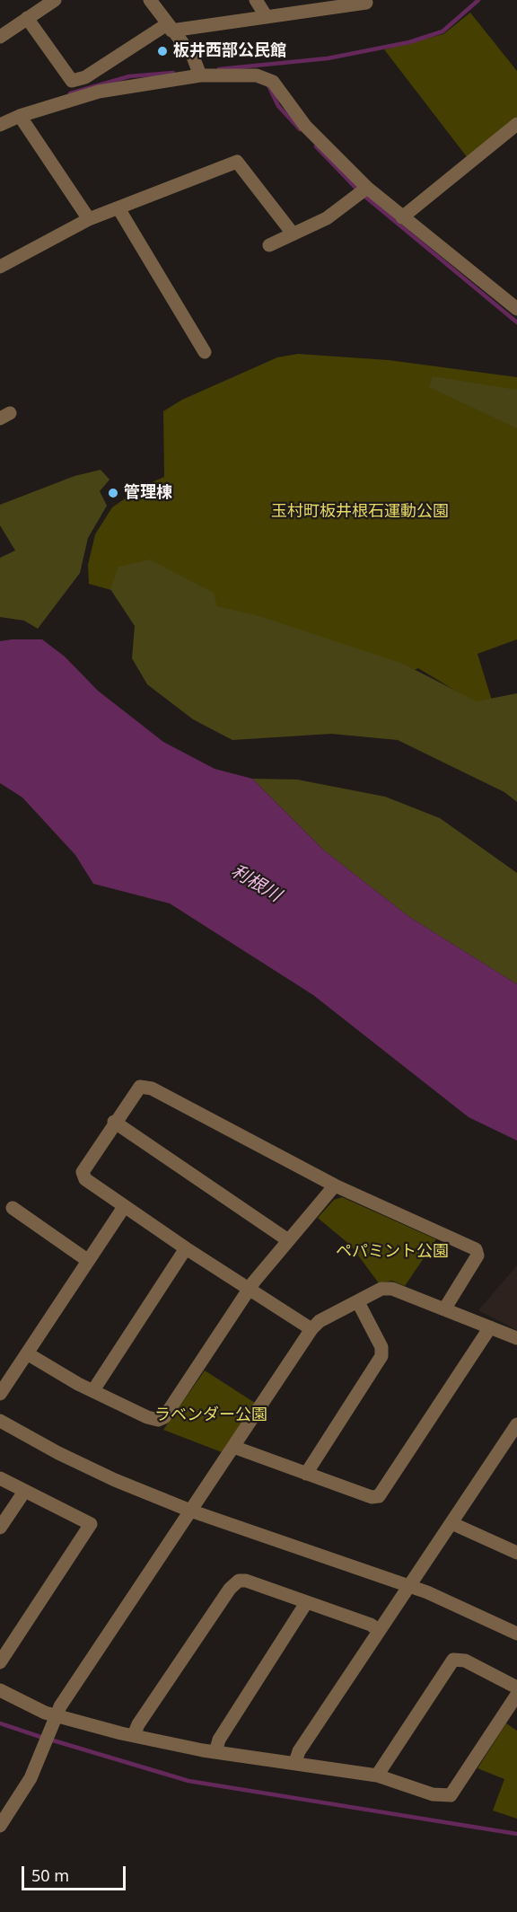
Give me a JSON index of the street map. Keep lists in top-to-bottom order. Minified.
{"water":["利根川"],"parks":["玉村町板井根石運動公園","ペパミント公園","ラベンダー公園"],"places":["板井西部公民館","管理棟"],"scale_bar":"50 m"}
